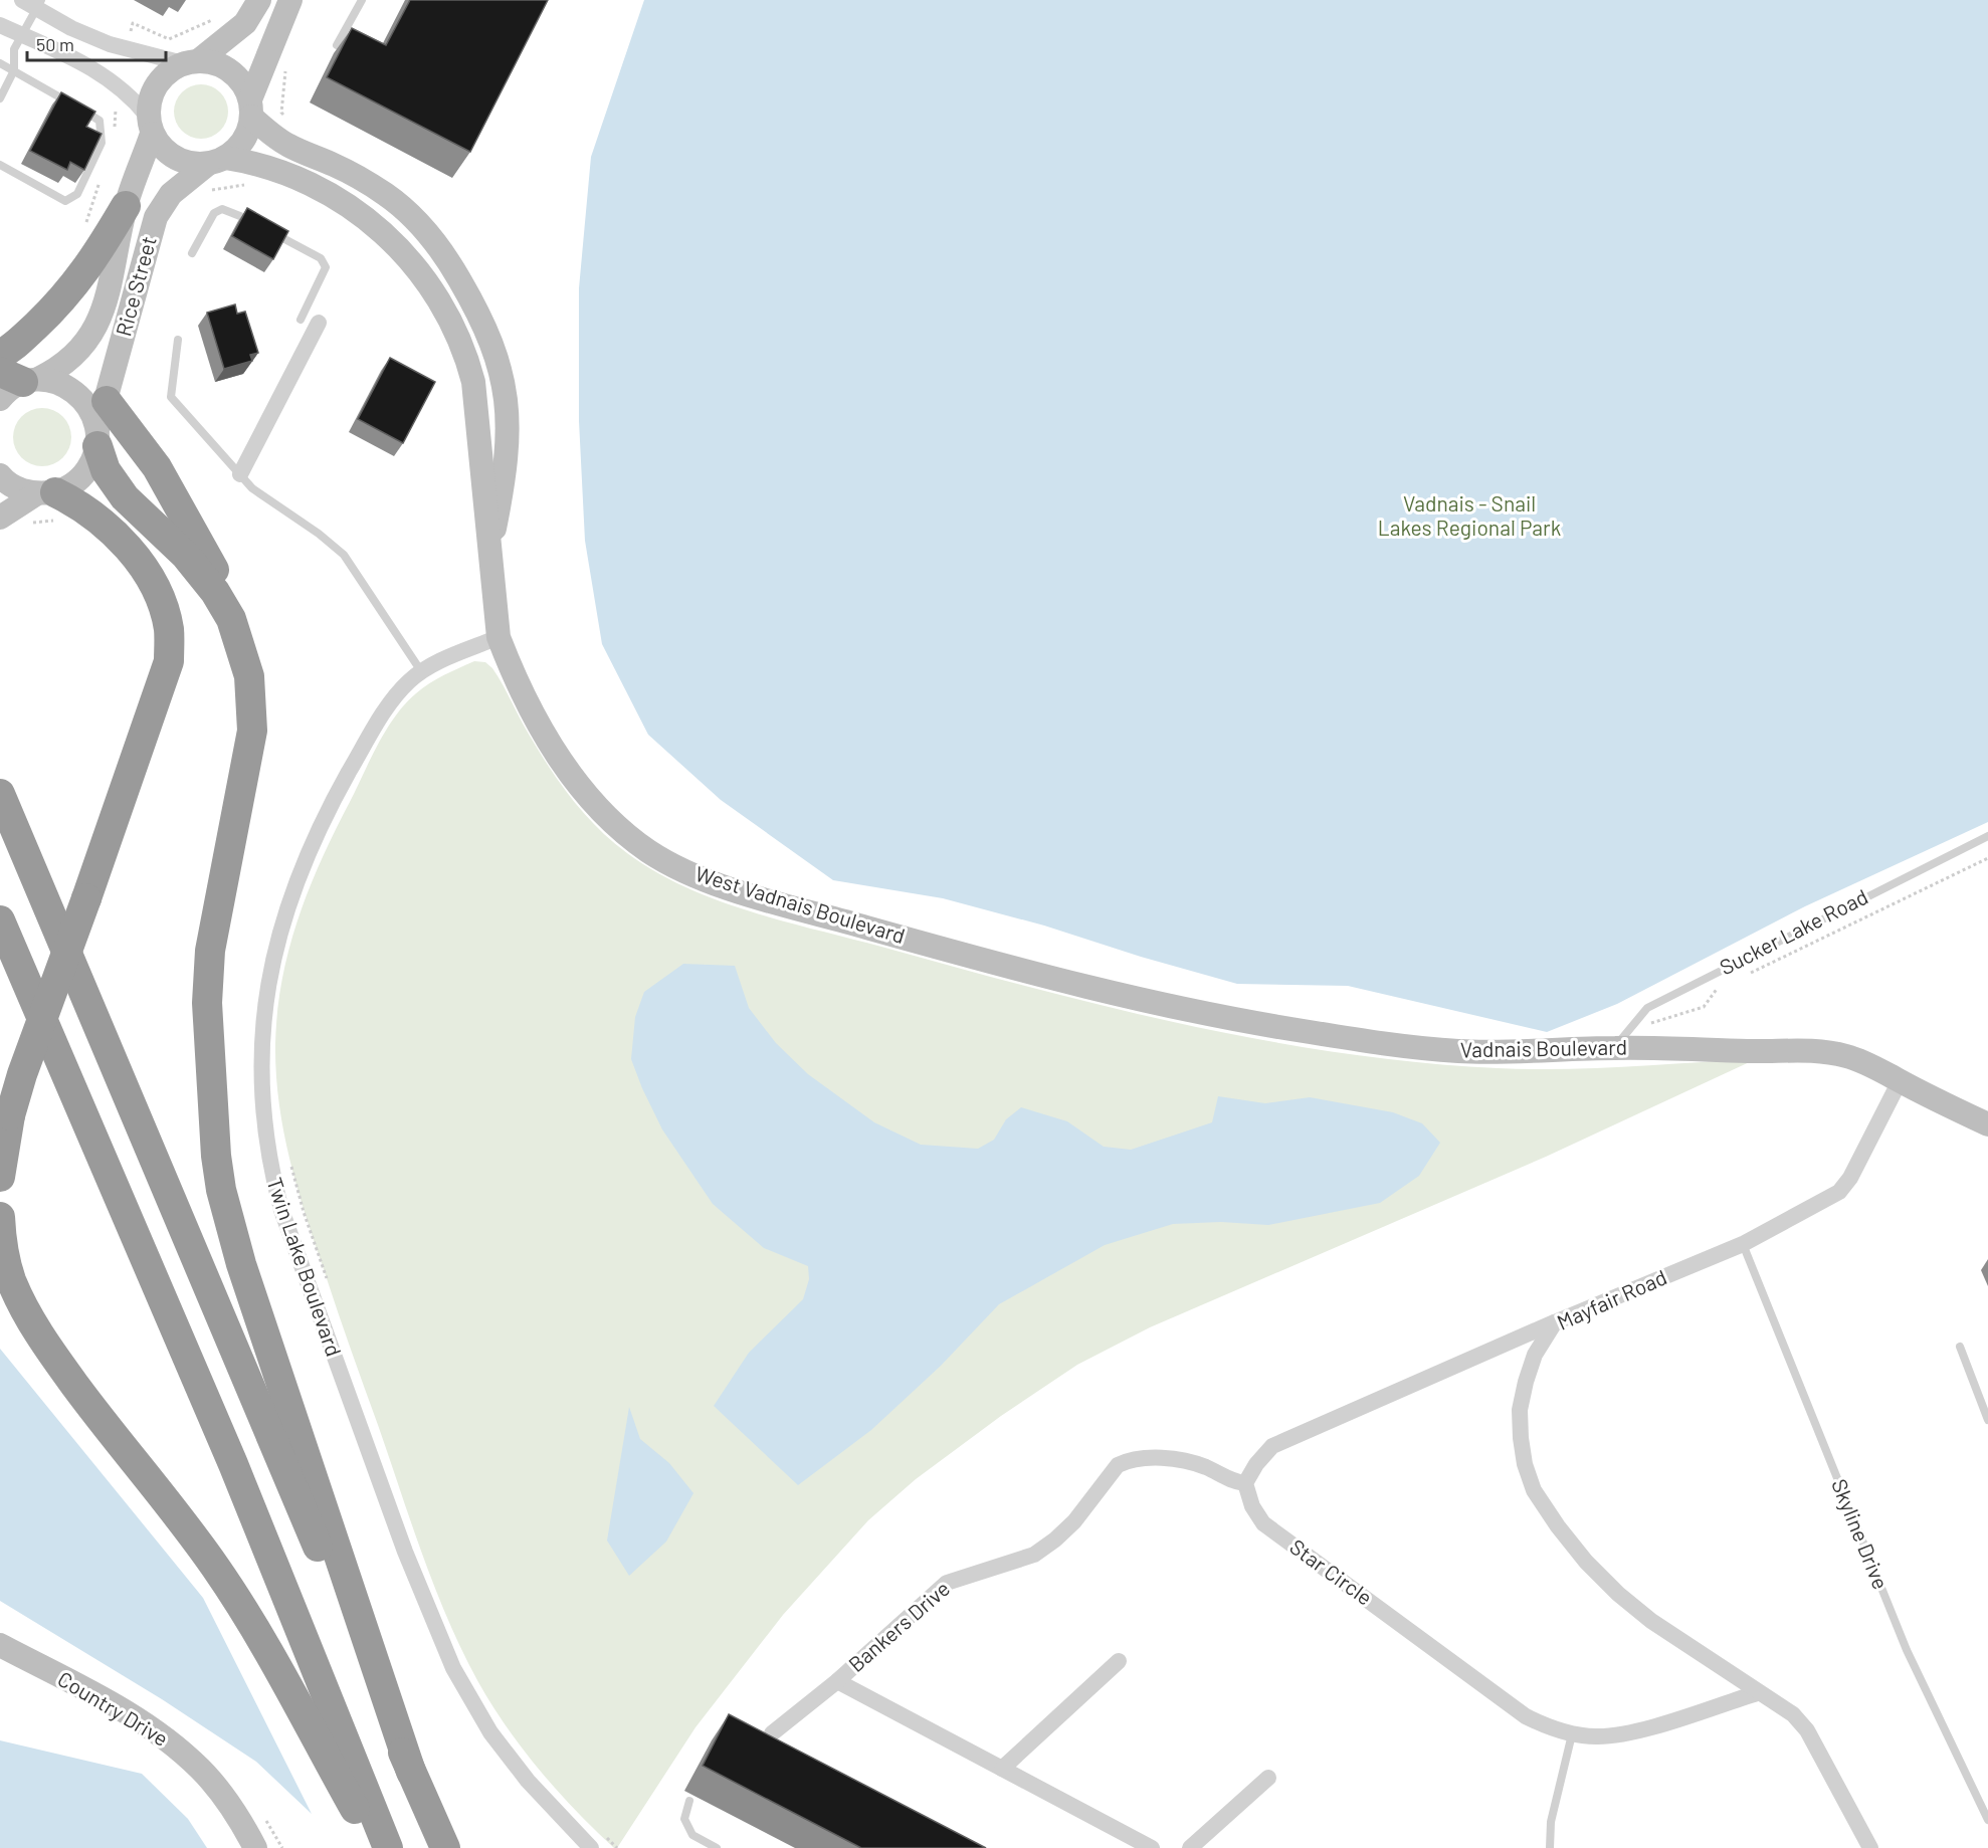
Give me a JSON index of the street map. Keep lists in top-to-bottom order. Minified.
{"streets":{"street":["Rice Street","West Vadnais Boulevard","Vadnais Boulevard","Twin Lake Boulevard","Mayfair Road","Star Circle","Bankers Drive","Country Drive"],"lane":["Sucker Lake Road","Skyline Drive"]},"crossings":[["Rice Street","West Vadnais Boulevard"],["West Vadnais Boulevard","Vadnais Boulevard"],["West Vadnais Boulevard","Twin Lake Boulevard"],["Sucker Lake Road","Vadnais Boulevard"],["Vadnais Boulevard","Mayfair Road"],["Mayfair Road","Skyline Drive"],["Mayfair Road","Star Circle"],["Star Circle","Bankers Drive"]],"parks":["Vadnais - Snail Lakes Regional Park"],"scale_bar":"50 m"}
